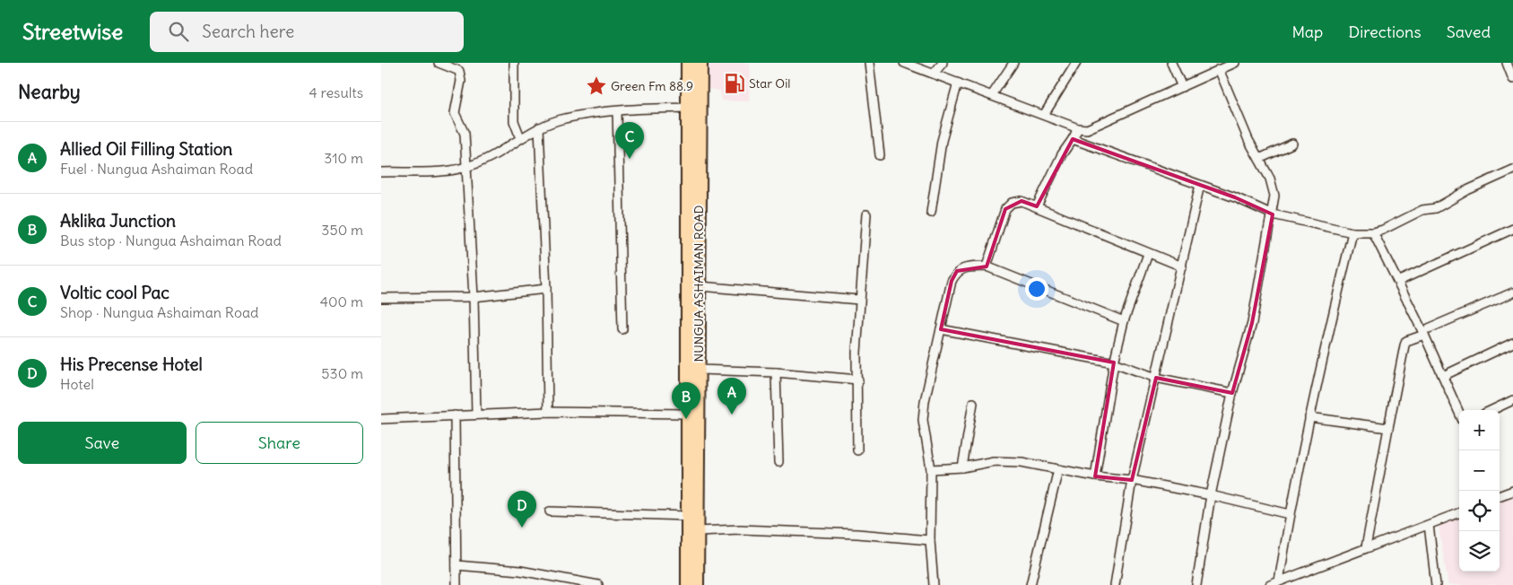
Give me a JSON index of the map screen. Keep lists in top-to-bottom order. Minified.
{"streets":{"main road":["NUNGUA ASHAIMAN ROAD"]},"places":{"fuel station":["Star Oil"],"place":["Green Fm 88.9"]},"page":{"header":"Streetwise","search":"Search here","nav":["Map","Directions","Saved"],"heading":["Nearby","4 results"],"list":[{"mark":"A","name":"Allied Oil Filling Station","note":"Fuel · Nungua Ashaiman Road","value":"310 m"},{"mark":"B","name":"Aklika Junction","note":"Bus stop · Nungua Ashaiman Road","value":"350 m"},{"mark":"C","name":"Voltic cool Pac","note":"Shop · Nungua Ashaiman Road","value":"400 m"},{"mark":"D","name":"His Precense Hotel","note":"Hotel","value":"530 m"}],"pins":["C","A","B","D"],"buttons":["Save","Share"],"map_buttons":["+","−"]}}
